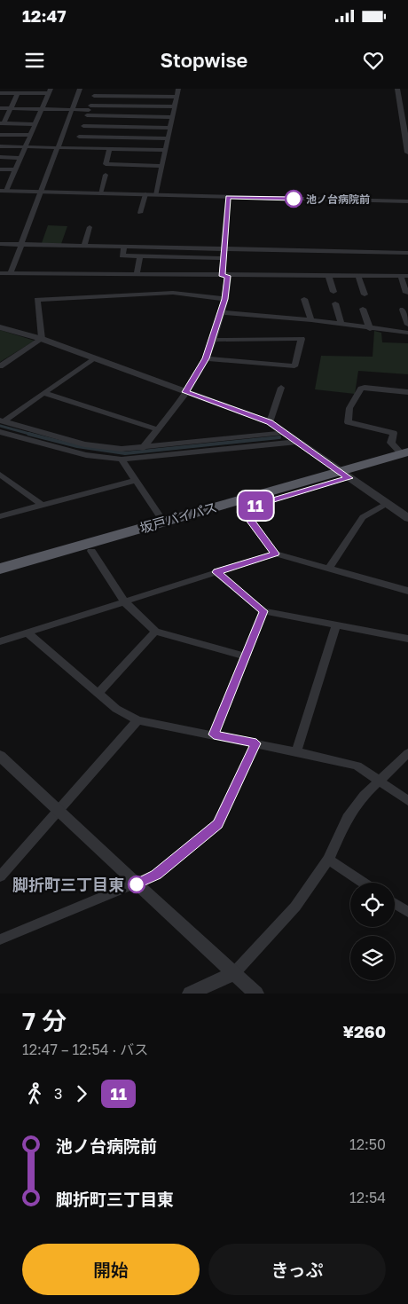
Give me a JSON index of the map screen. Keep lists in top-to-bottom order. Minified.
{"streets":{"highway":["坂戸バイパス"]},"places":["池ノ台病院前","脚折町三丁目東"],"lines":["bus line 11"],"page":{"status":"12:47","header":"Stopwise","on_map":"11","heading":["7 分","12:47 – 12:54 · バス","¥260"],"legs":["3","11"],"list":[{"name":"池ノ台病院前","value":"12:50"},{"name":"脚折町三丁目東","value":"12:54"}],"buttons":["開始","きっぷ"]}}
